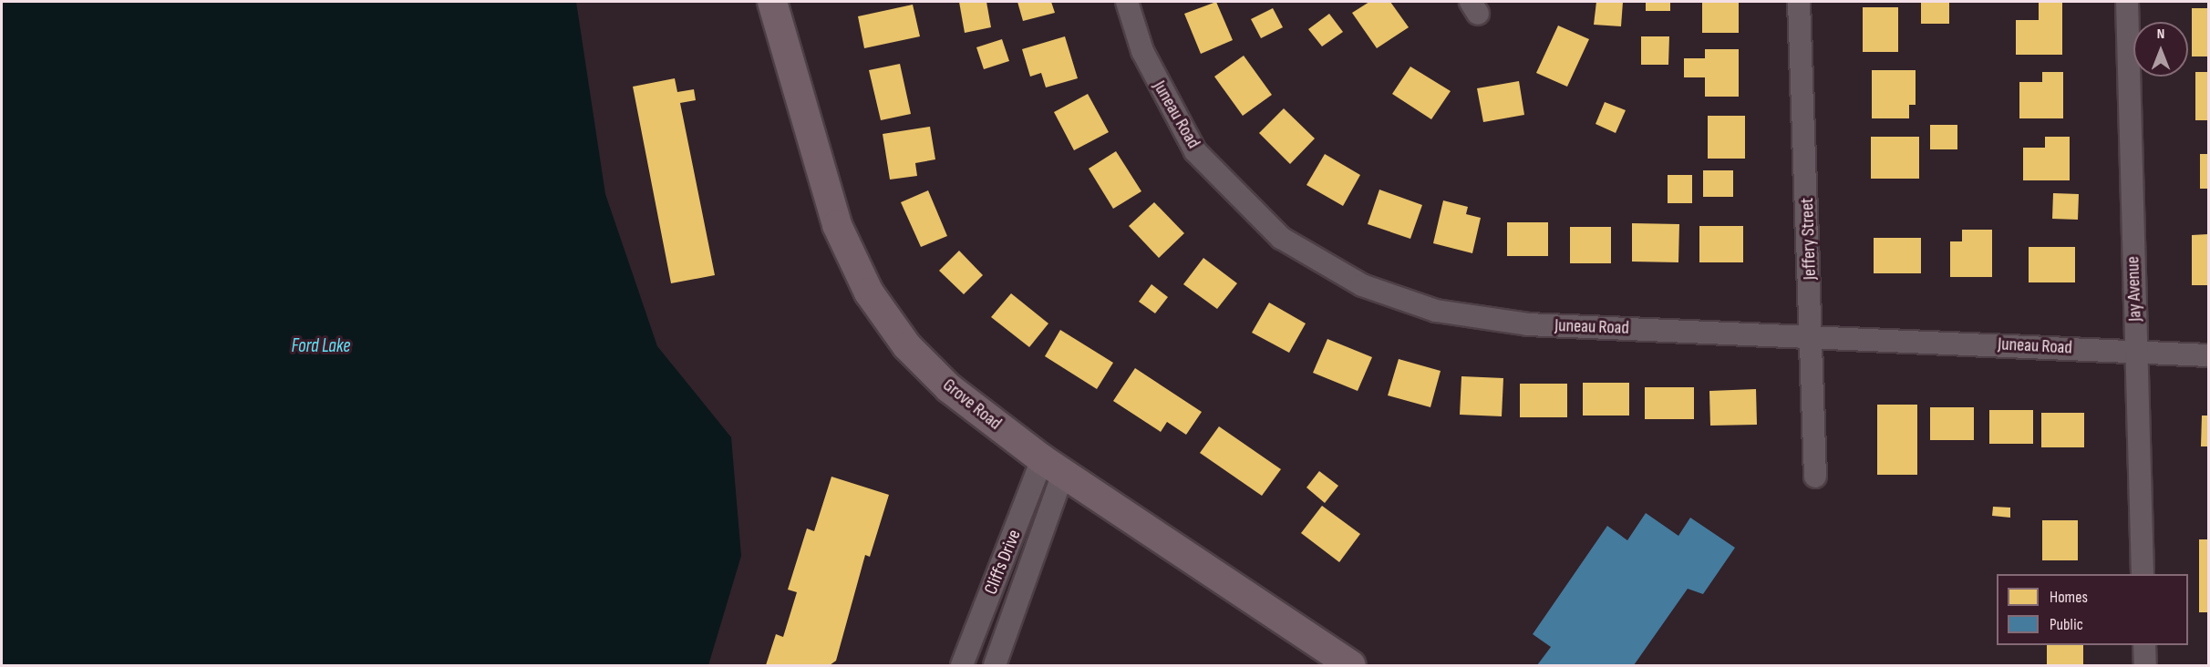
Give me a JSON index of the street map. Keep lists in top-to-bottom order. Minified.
{"streets":{"main road":["Grove Road"],"street":["Juneau Road","Jeffery Street","Jay Avenue","Cliffs Drive"]},"crossings":[["Juneau Road","Jeffery Street"],["Juneau Road","Jay Avenue"],["Grove Road","Cliffs Drive"]],"water":["Ford Lake"],"legend":["Homes","Public"],"north":"top"}
